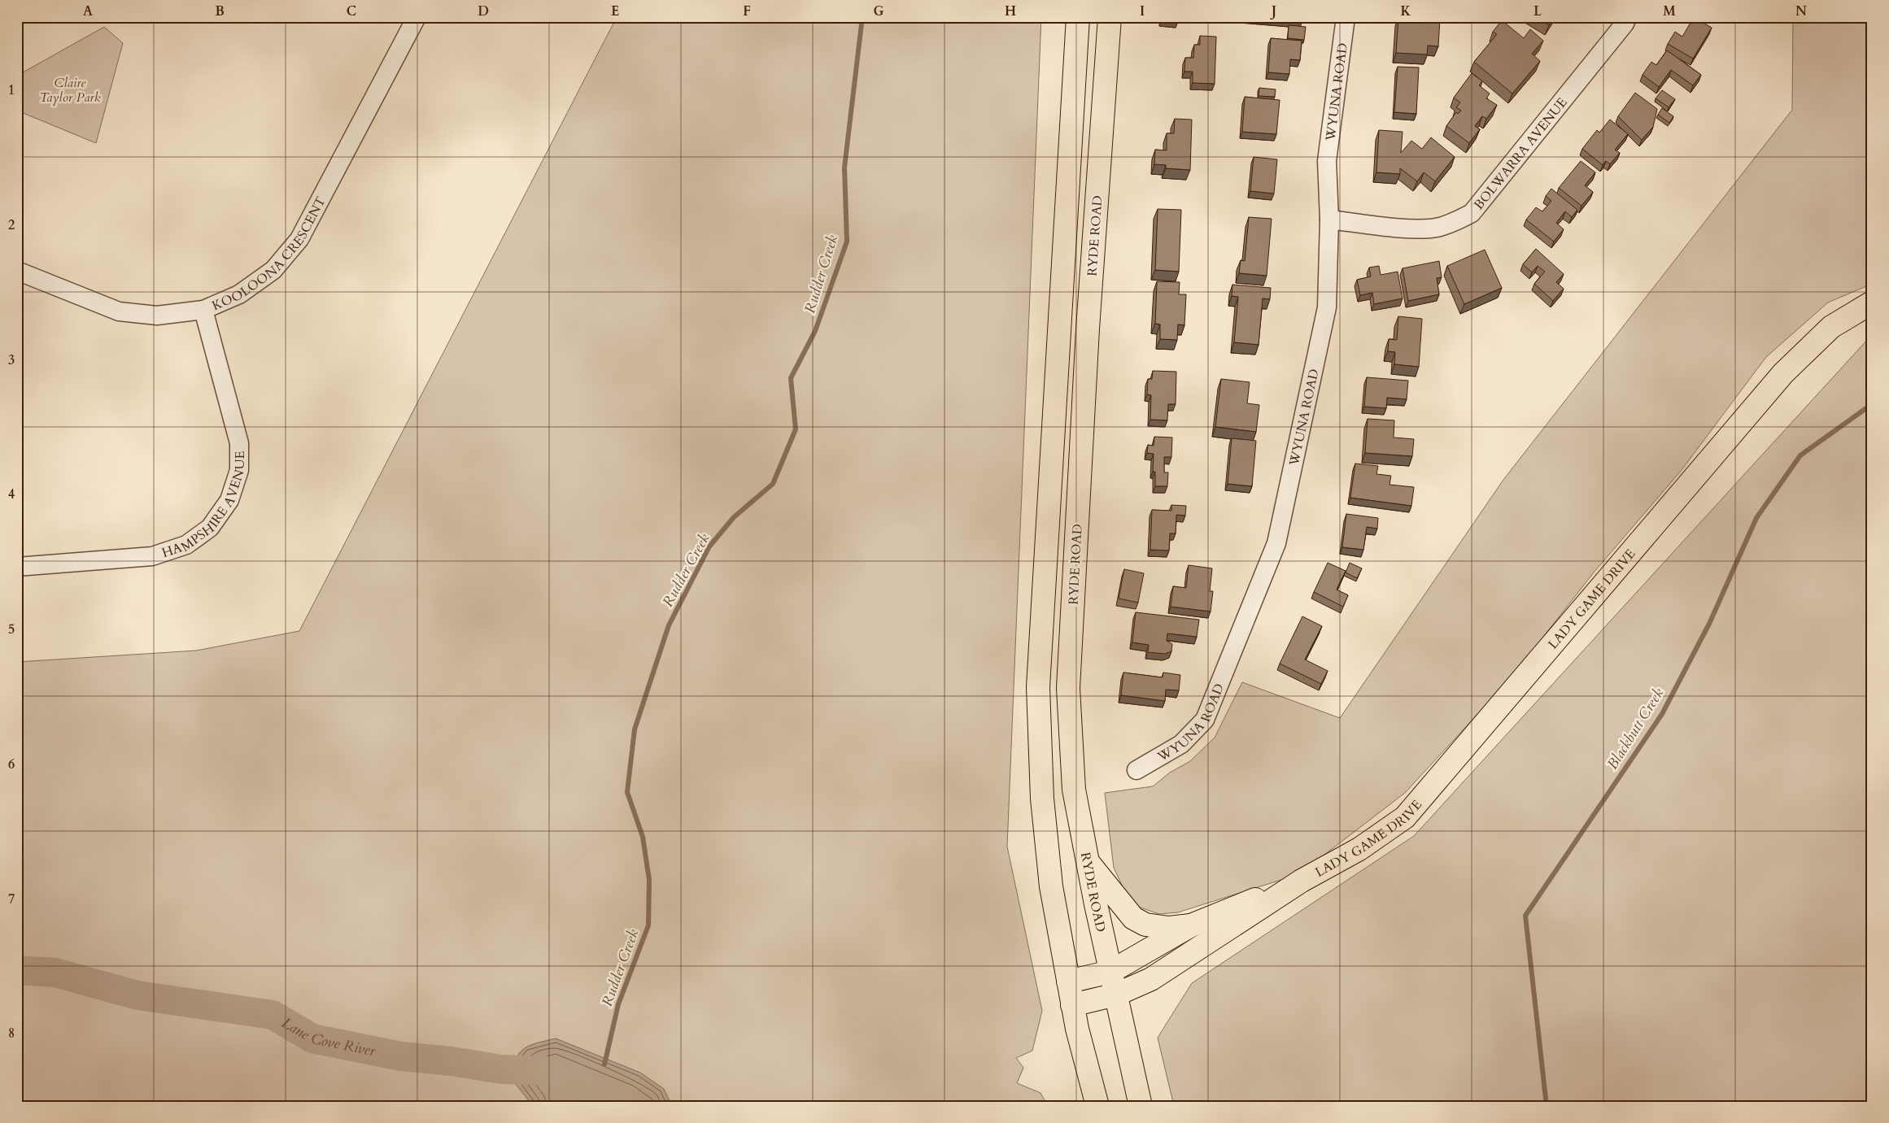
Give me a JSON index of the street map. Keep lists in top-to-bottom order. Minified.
{"streets":{"main road":["RYDE ROAD","LADY GAME DRIVE"],"street":["WYUNA ROAD","BOLWARRA AVENUE","KOOLOONA CRESCENT","HAMPSHIRE AVENUE"]},"crossings":[["WYUNA ROAD","BOLWARRA AVENUE"],["RYDE ROAD","LADY GAME DRIVE"],["KOOLOONA CRESCENT","HAMPSHIRE AVENUE"]],"water":["Rudder Creek","Blackbutt Creek","Lane Cove River"],"parks":["Claire Taylor Park"],"grid":{"columns":["A","B","C","D","E","F","G","H","I","J","K","L","M","N"],"rows":["1","2","3","4","5","6","7","8"]}}
